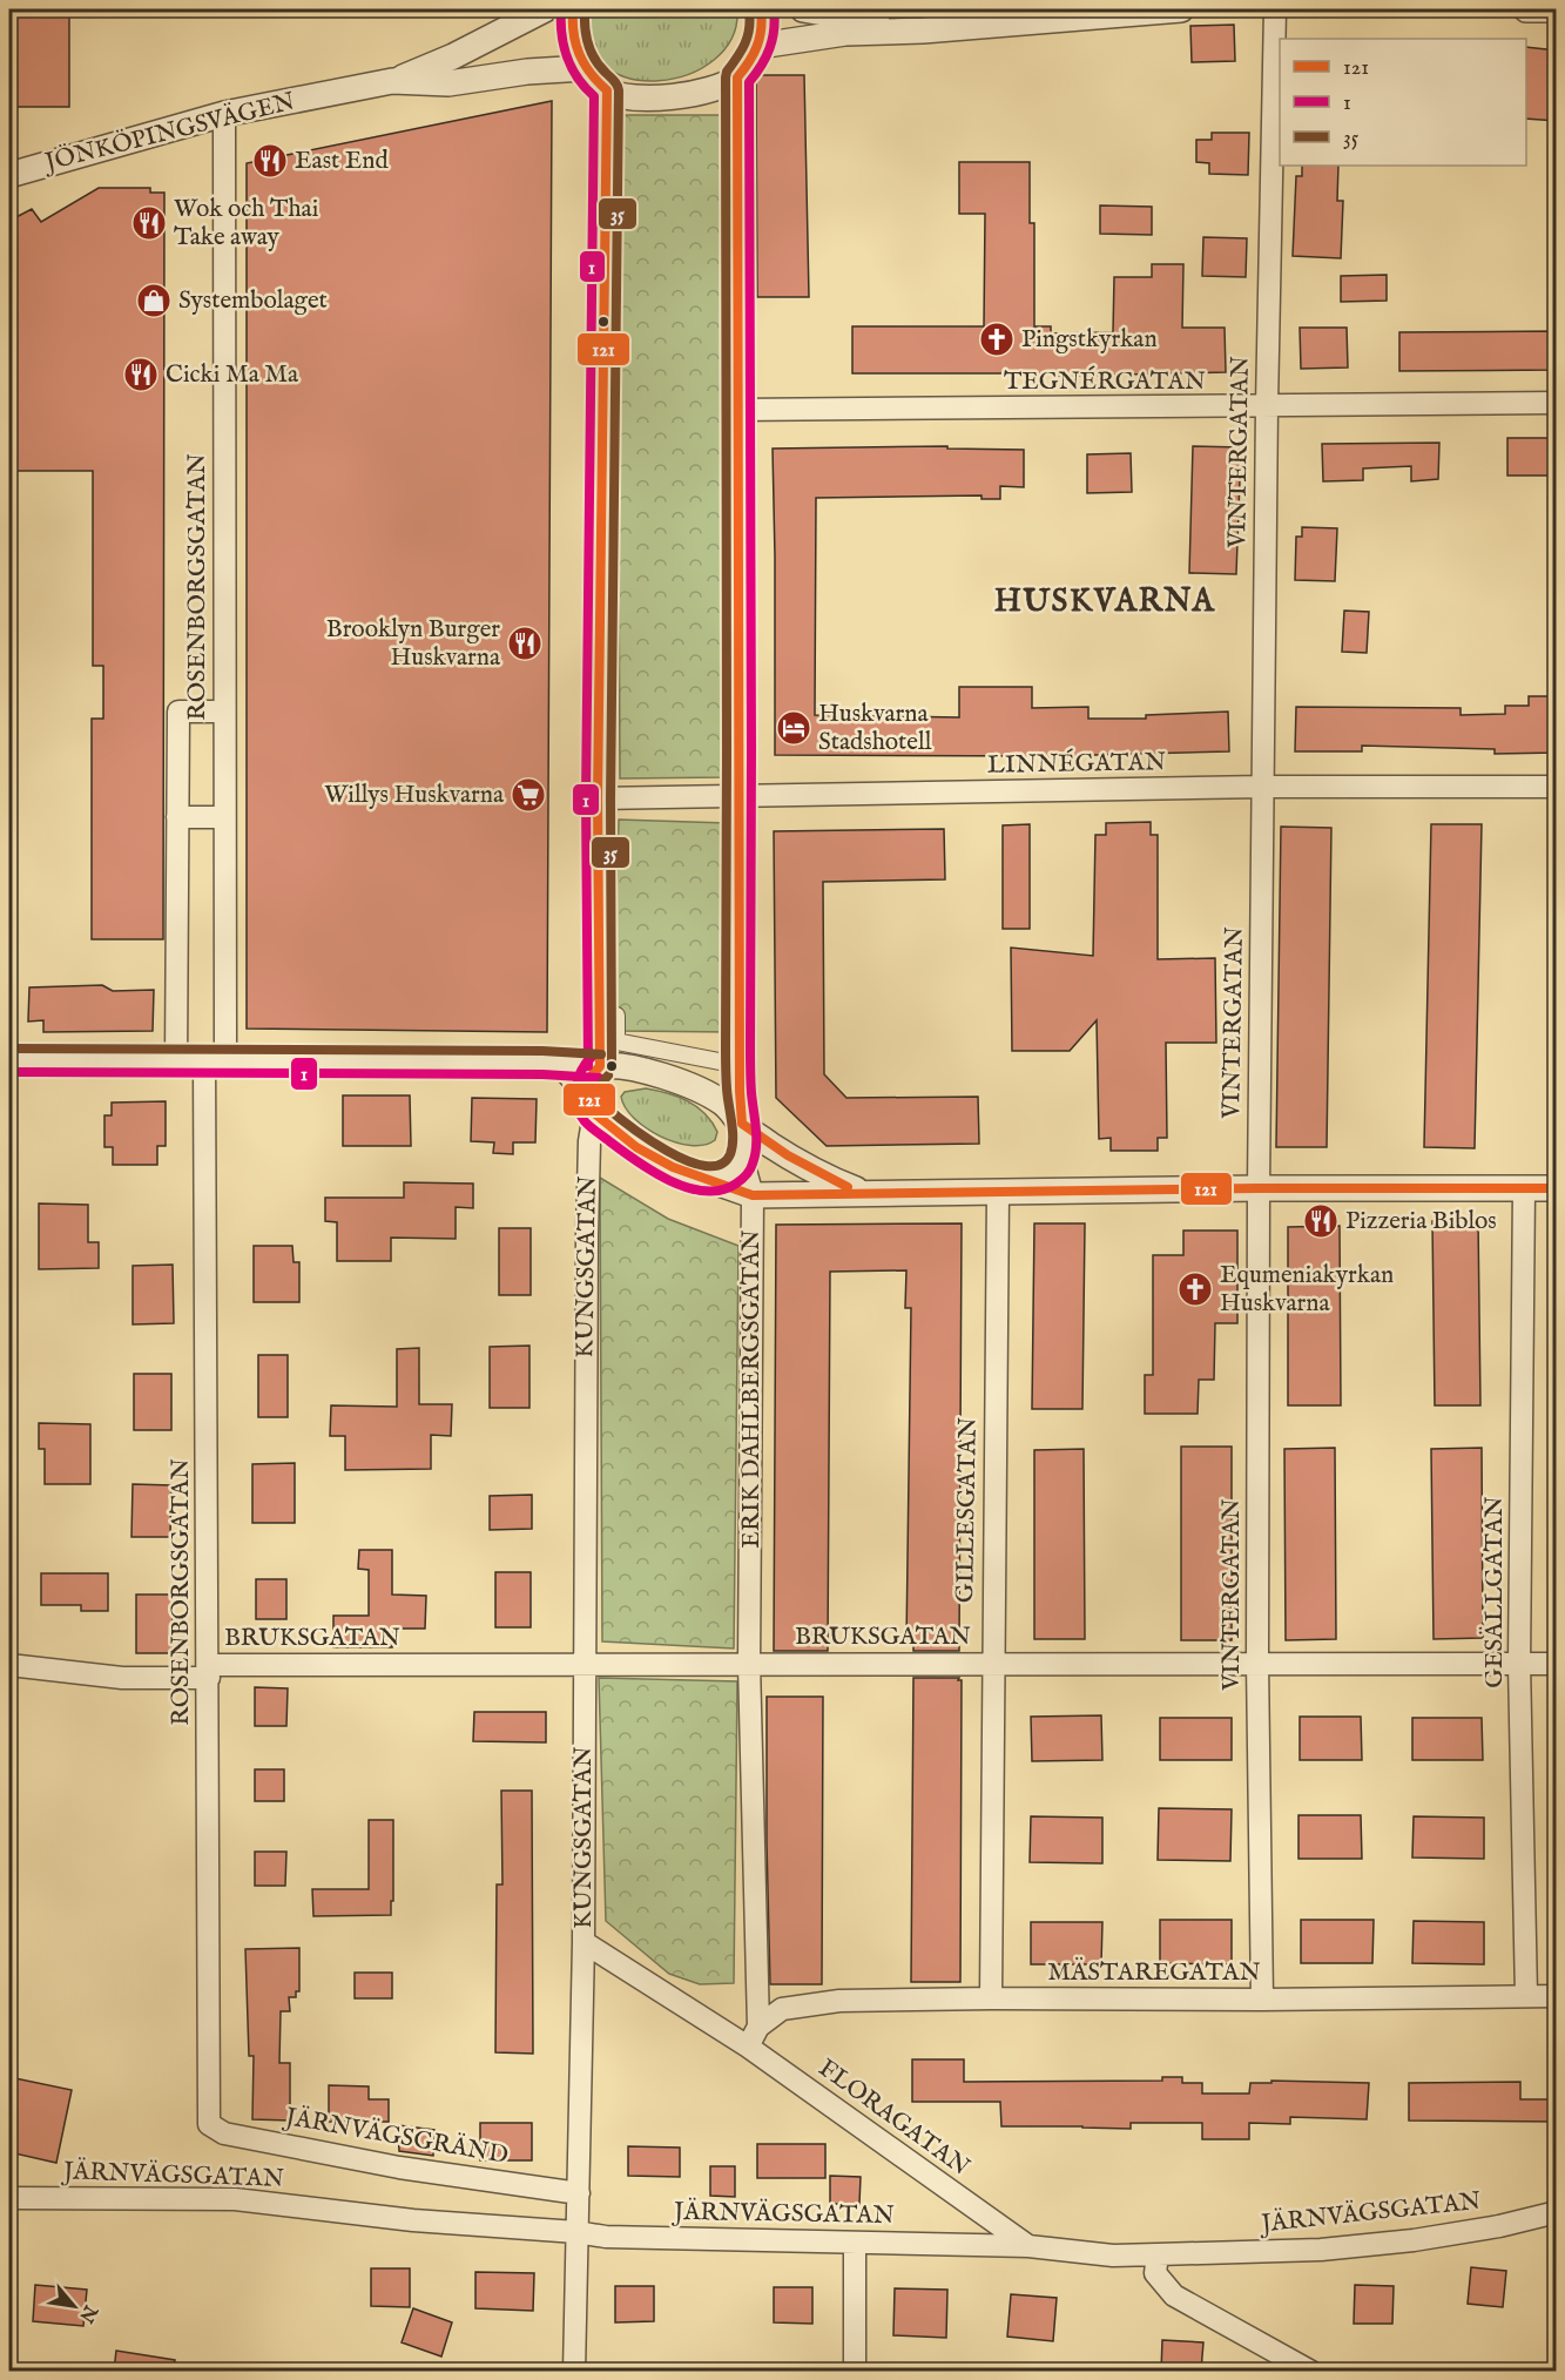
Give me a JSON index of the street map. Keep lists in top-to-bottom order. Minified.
{"streets":{"street":["JÖNKÖPINGSVÄGEN","TEGNÉRGATAN","VINTERGATAN","ROSENBORGSGATAN","LINNÉGATAN","KUNGSGATAN","ERIK DAHLBERGSGATAN","GILLESGATAN","GESÄLLGATAN","BRUKSGATAN","MÄSTAREGATAN","FLORAGATAN","JÄRNVÄGSGRÄND","JÄRNVÄGSGATAN"]},"crossings":[["JÖNKÖPINGSVÄGEN","ROSENBORGSGATAN"],["TEGNÉRGATAN","VINTERGATAN"],["TEGNÉRGATAN","ERIK DAHLBERGSGATAN"],["VINTERGATAN","LINNÉGATAN"],["VINTERGATAN","BRUKSGATAN"],["VINTERGATAN","MÄSTAREGATAN"],["ROSENBORGSGATAN","BRUKSGATAN"],["ROSENBORGSGATAN","JÄRNVÄGSGRÄND"],["LINNÉGATAN","KUNGSGATAN"],["LINNÉGATAN","ERIK DAHLBERGSGATAN"],["KUNGSGATAN","BRUKSGATAN"],["KUNGSGATAN","FLORAGATAN"],["KUNGSGATAN","JÄRNVÄGSGRÄND"],["KUNGSGATAN","JÄRNVÄGSGATAN"],["ERIK DAHLBERGSGATAN","BRUKSGATAN"],["ERIK DAHLBERGSGATAN","MÄSTAREGATAN"],["GILLESGATAN","BRUKSGATAN"],["GILLESGATAN","MÄSTAREGATAN"],["GESÄLLGATAN","BRUKSGATAN"],["GESÄLLGATAN","MÄSTAREGATAN"],["FLORAGATAN","JÄRNVÄGSGATAN"]],"districts":["HUSKVARNA"],"places":{"restaurant":["East End","Wok och Thai Take away","Cicki Ma Ma","Brooklyn Burger Huskvarna","Pizzeria Biblos"],"shop":["Systembolaget"],"church":["Pingstkyrkan","Equmeniakyrkan Huskvarna"],"hotel":["Huskvarna Stadshotell"],"supermarket":["Willys Huskvarna"]},"lines":["transit line 121","transit line 1","transit line 35"],"legend":["121","1","35"],"north":"bottom right"}
